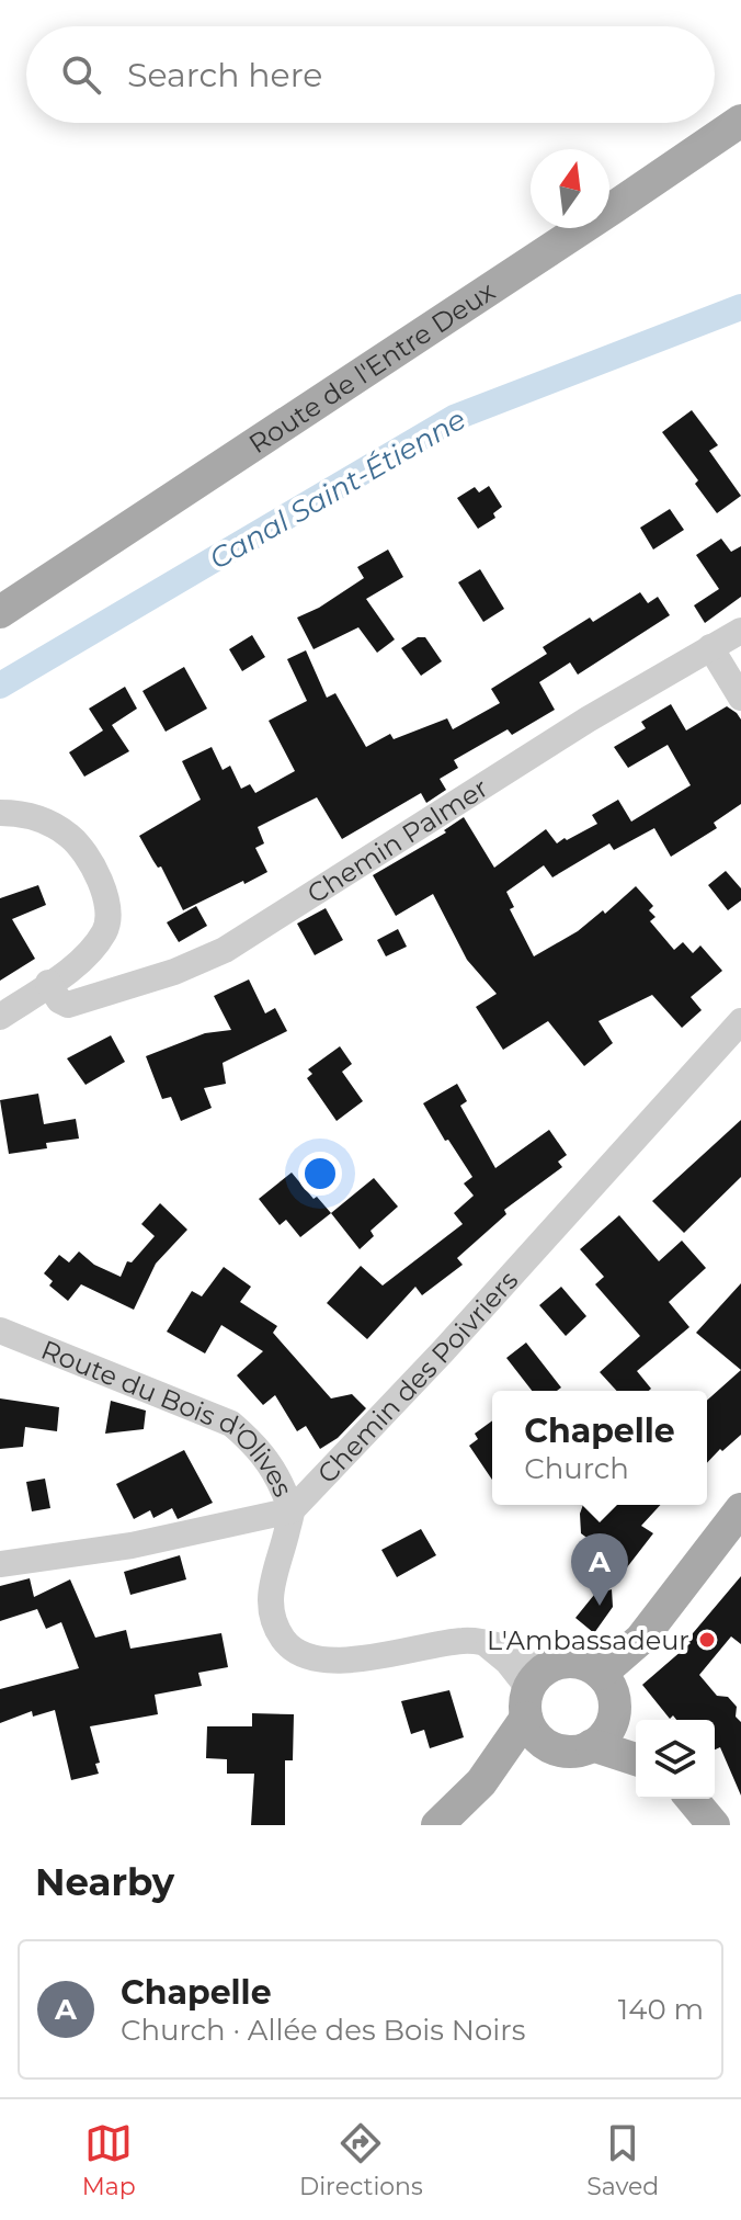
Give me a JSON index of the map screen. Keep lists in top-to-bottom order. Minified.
{"streets":{"main road":["Route de l'Entre Deux"],"street":["Chemin Palmer","Chemin des Poivriers","Route du Bois d'Olives"]},"crossings":[["Chemin des Poivriers","Route du Bois d'Olives"]],"water":["Canal Saint-Étienne"],"places":["L'Ambassadeur"],"north":"top","page":{"search":"Search here","popup":["Chapelle","Church"],"pins":"A","heading":"Nearby","list":[{"mark":"A","name":"Chapelle","note":"Church · Allée des Bois Noirs","value":"140 m"}],"nav":["Map","Directions","Saved"]}}
